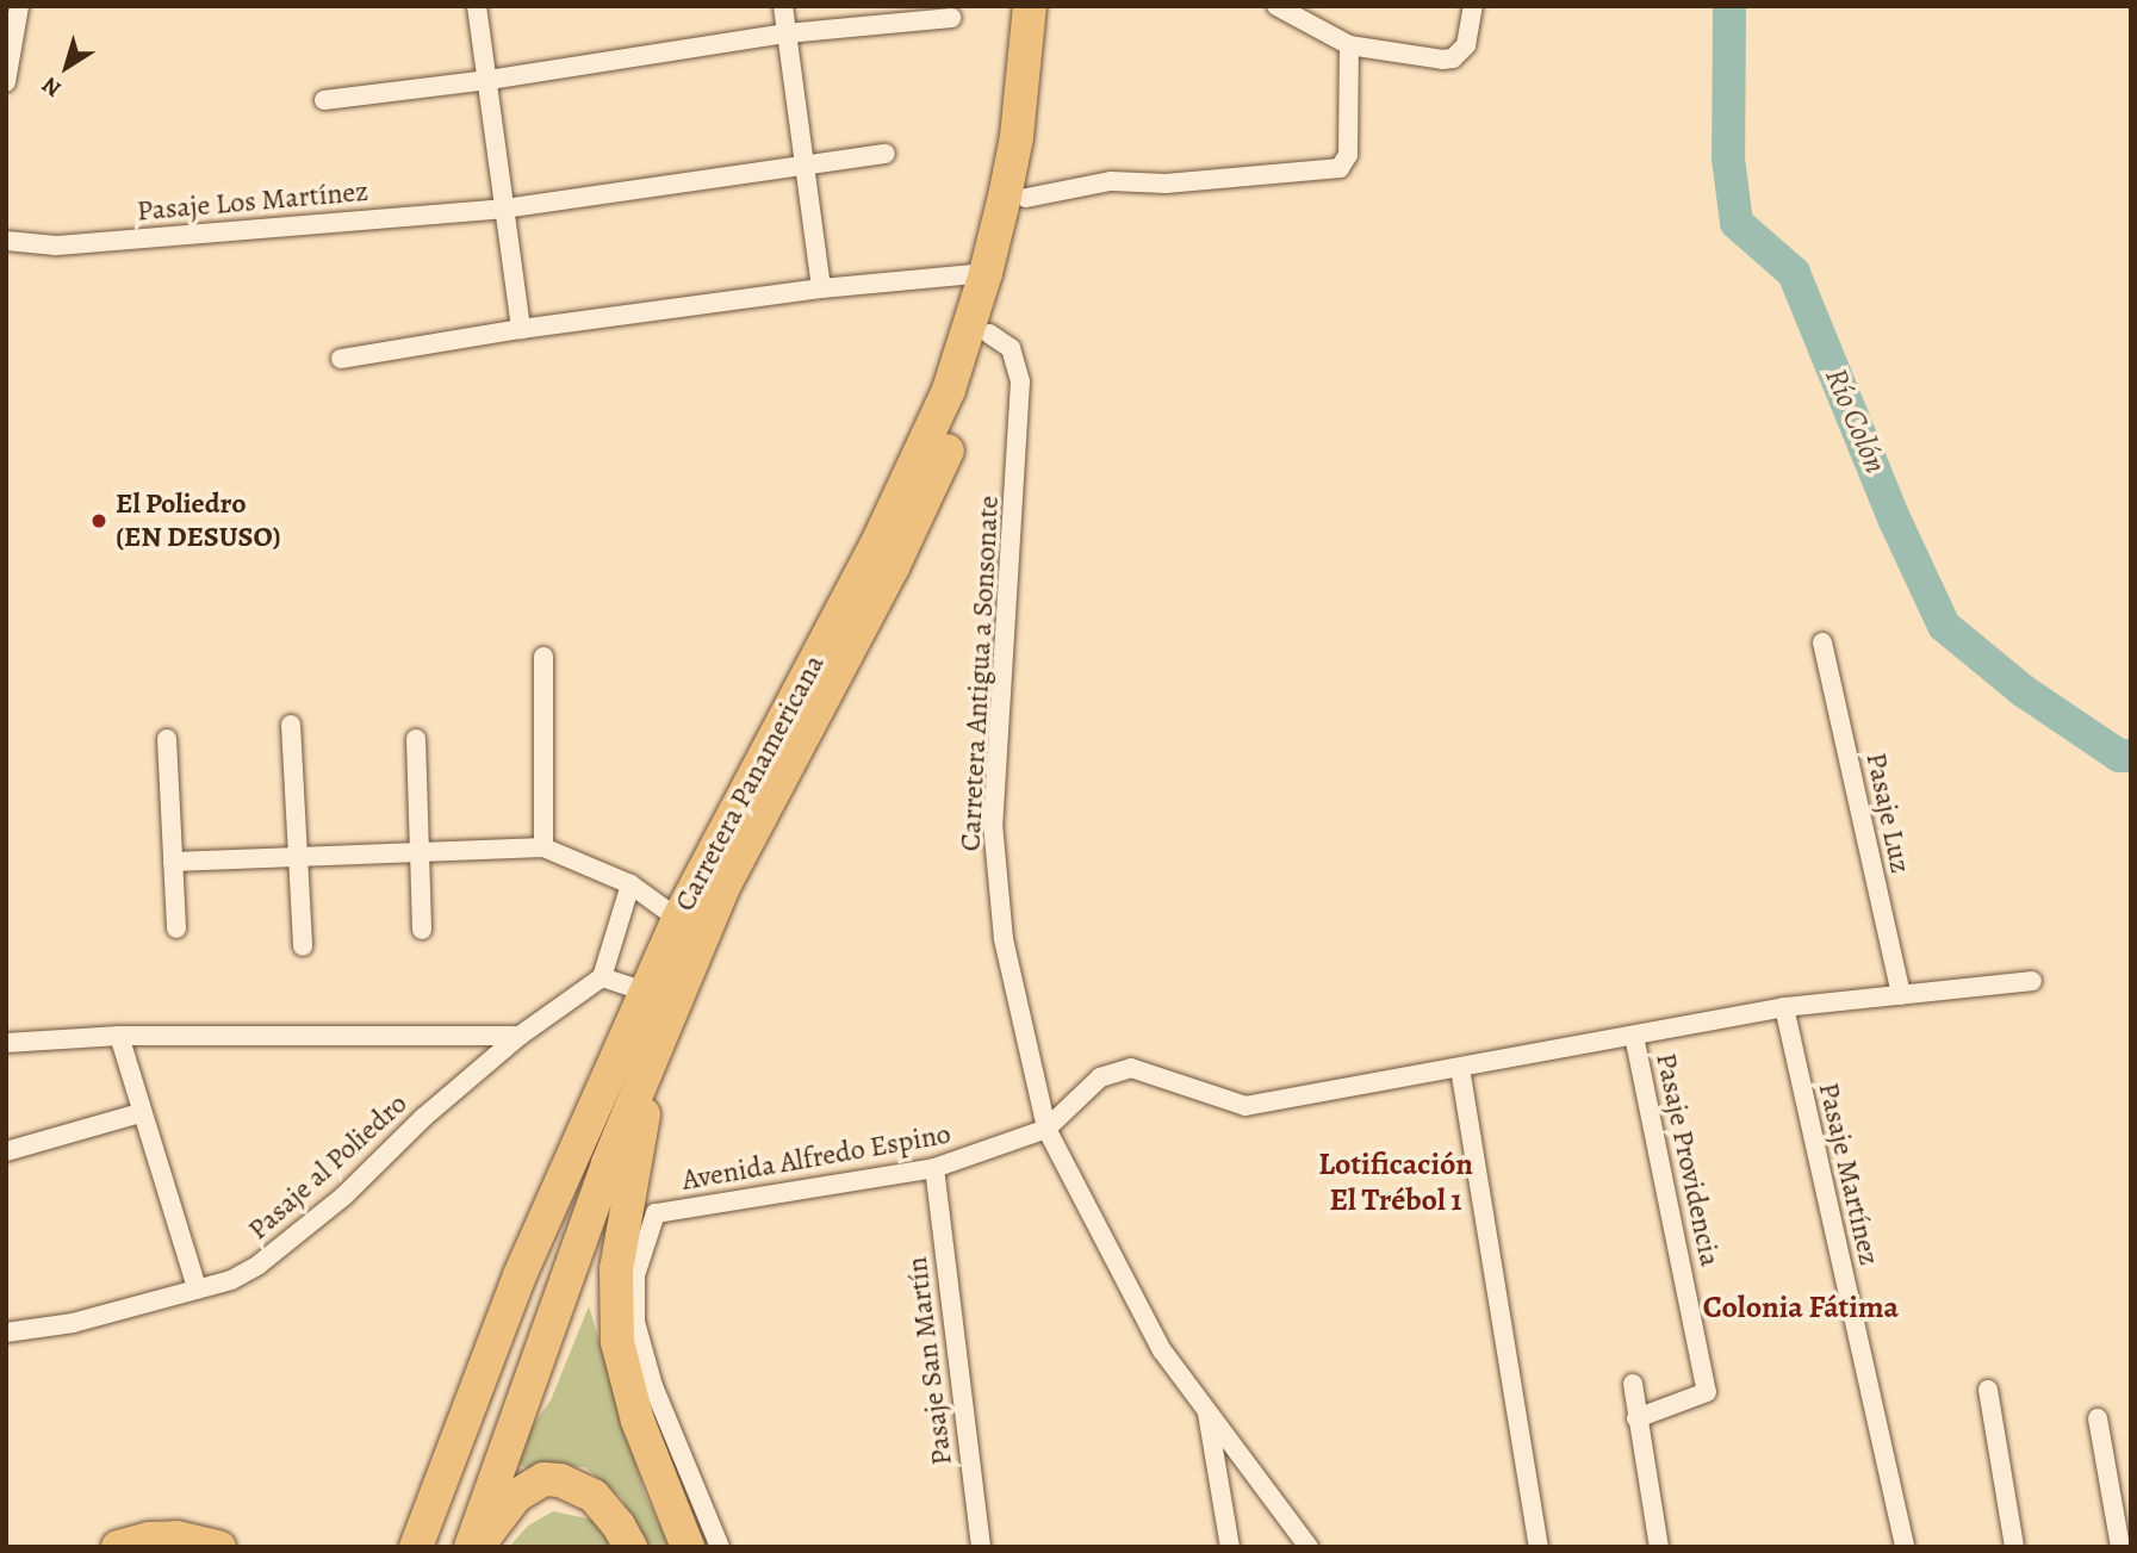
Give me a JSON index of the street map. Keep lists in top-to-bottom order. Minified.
{"streets":{"highway":["Carretera Panamericana"],"street":["Pasaje Los Martínez","Carretera Antigua a Sonsonate","Pasaje Luz","Avenida Alfredo Espino","Pasaje Providencia","Pasaje al Poliedro","Pasaje Martínez","Pasaje San Martín"]},"crossings":[["Carretera Antigua a Sonsonate","Carretera Panamericana"],["Carretera Antigua a Sonsonate","Avenida Alfredo Espino"],["Avenida Alfredo Espino","Pasaje San Martín"]],"districts":["Lotificación El Trébol 1","Colonia Fátima"],"water":["Río Colón"],"places":["El Poliedro (EN DESUSO)"],"north":"bottom left"}
